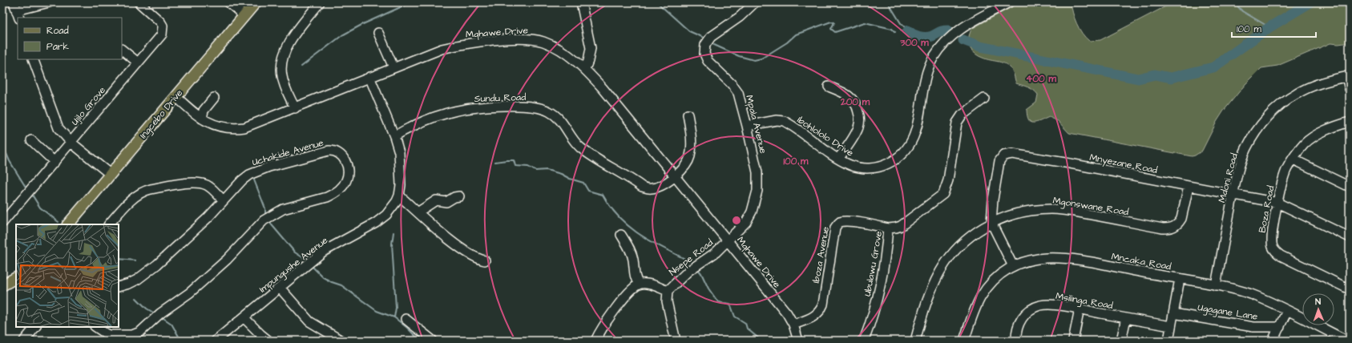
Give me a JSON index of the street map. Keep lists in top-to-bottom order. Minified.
{"streets":{"main road":["Ingcebo Drive"],"street":["Mqhawe Drive","Sundu Road","Ujilo Grove","Mpala Avenue","Ibohlololo Drive","Uchakide Avenue","Mnyezane Road","Mdoni Road","Mgonswane Road","Boza Road","Iboza Avenue","Nsepe Road","Mncaka Road","Ubulawu Grove","Impungushe Avenue","Msilinga Road","Ugagane Lane"]},"crossings":[["Mqhawe Drive","Sundu Road"],["Mqhawe Drive","Ingcebo Drive"],["Mqhawe Drive","Mpala Avenue"],["Mqhawe Drive","Iboza Avenue"],["Mqhawe Drive","Nsepe Road"],["Mqhawe Drive","Impungushe Avenue"],["Sundu Road","Impungushe Avenue"],["Mpala Avenue","Ibohlololo Drive"],["Mpala Avenue","Nsepe Road"],["Mnyezane Road","Mdoni Road"],["Mnyezane Road","Mgonswane Road"],["Mnyezane Road","Boza Road"],["Mdoni Road","Mncaka Road"],["Iboza Avenue","Ubulawu Grove"]],"legend":["Road","Park"],"scale_bar":"100 m","north":"top","rings":["300 m","400 m","200 m","100 m"]}
